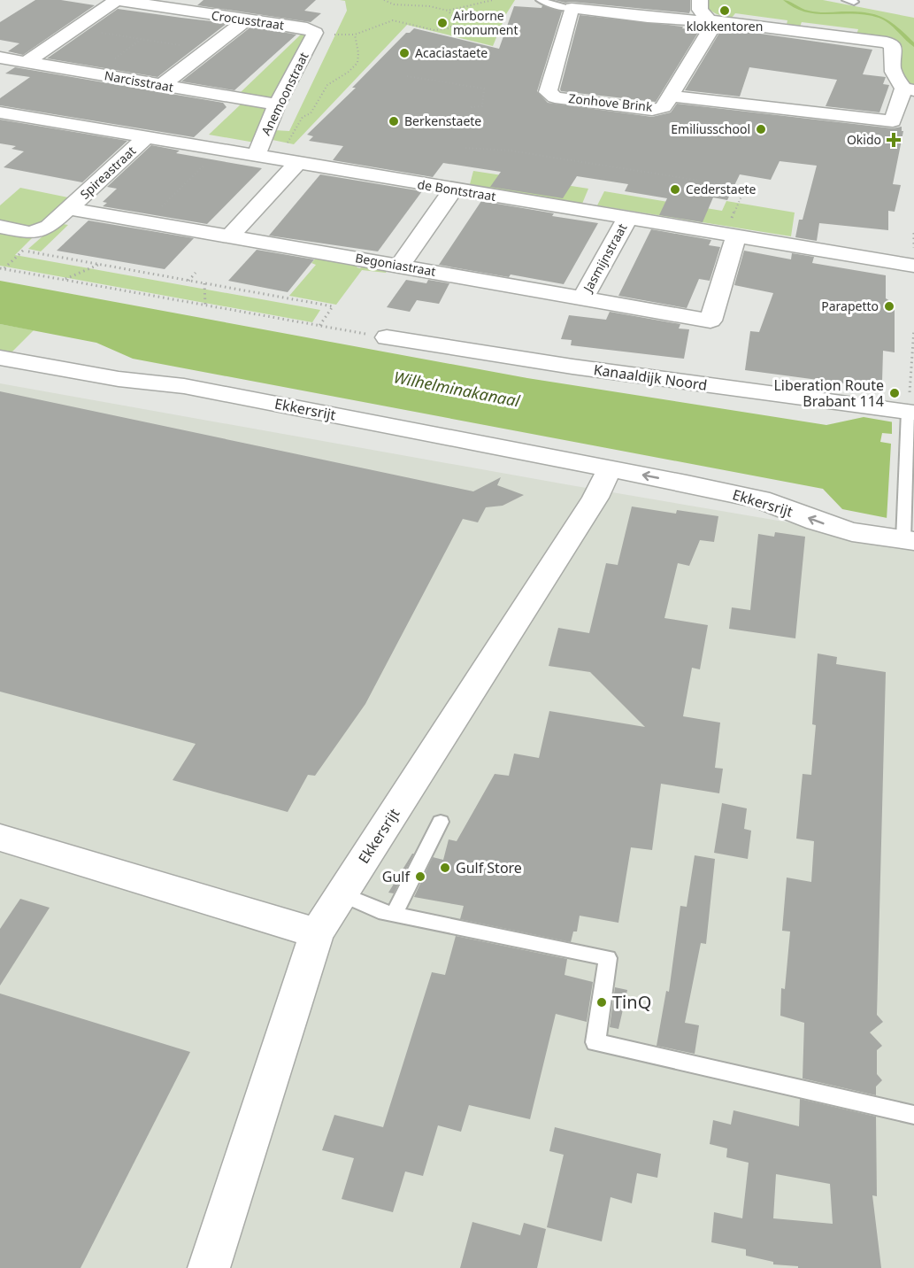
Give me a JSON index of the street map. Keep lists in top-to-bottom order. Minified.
{"streets":{"street":["Crocusstraat","Narcisstraat","Anemoonstraat","Zonhove Brink","Spireastraat","de Bontstraat","Jasmijnstraat","Begoniastraat","Kanaaldijk Noord","Ekkersrijt"]},"crossings":[["Crocusstraat","Anemoonstraat"],["Narcisstraat","Anemoonstraat"],["Anemoonstraat","de Bontstraat"],["Spireastraat","de Bontstraat"],["Spireastraat","Begoniastraat"],["de Bontstraat","Jasmijnstraat"],["de Bontstraat","Begoniastraat"],["Jasmijnstraat","Begoniastraat"]],"water":["Wilhelminakanaal"],"places":{"other":["klokkentoren","Airborne monument","Acaciastaete","Berkenstaete","Emiliusschool","Cederstaete","Parapetto","Liberation Route Brabant 114","Gulf Store","Gulf","TinQ"],"health":["Okido"]}}
